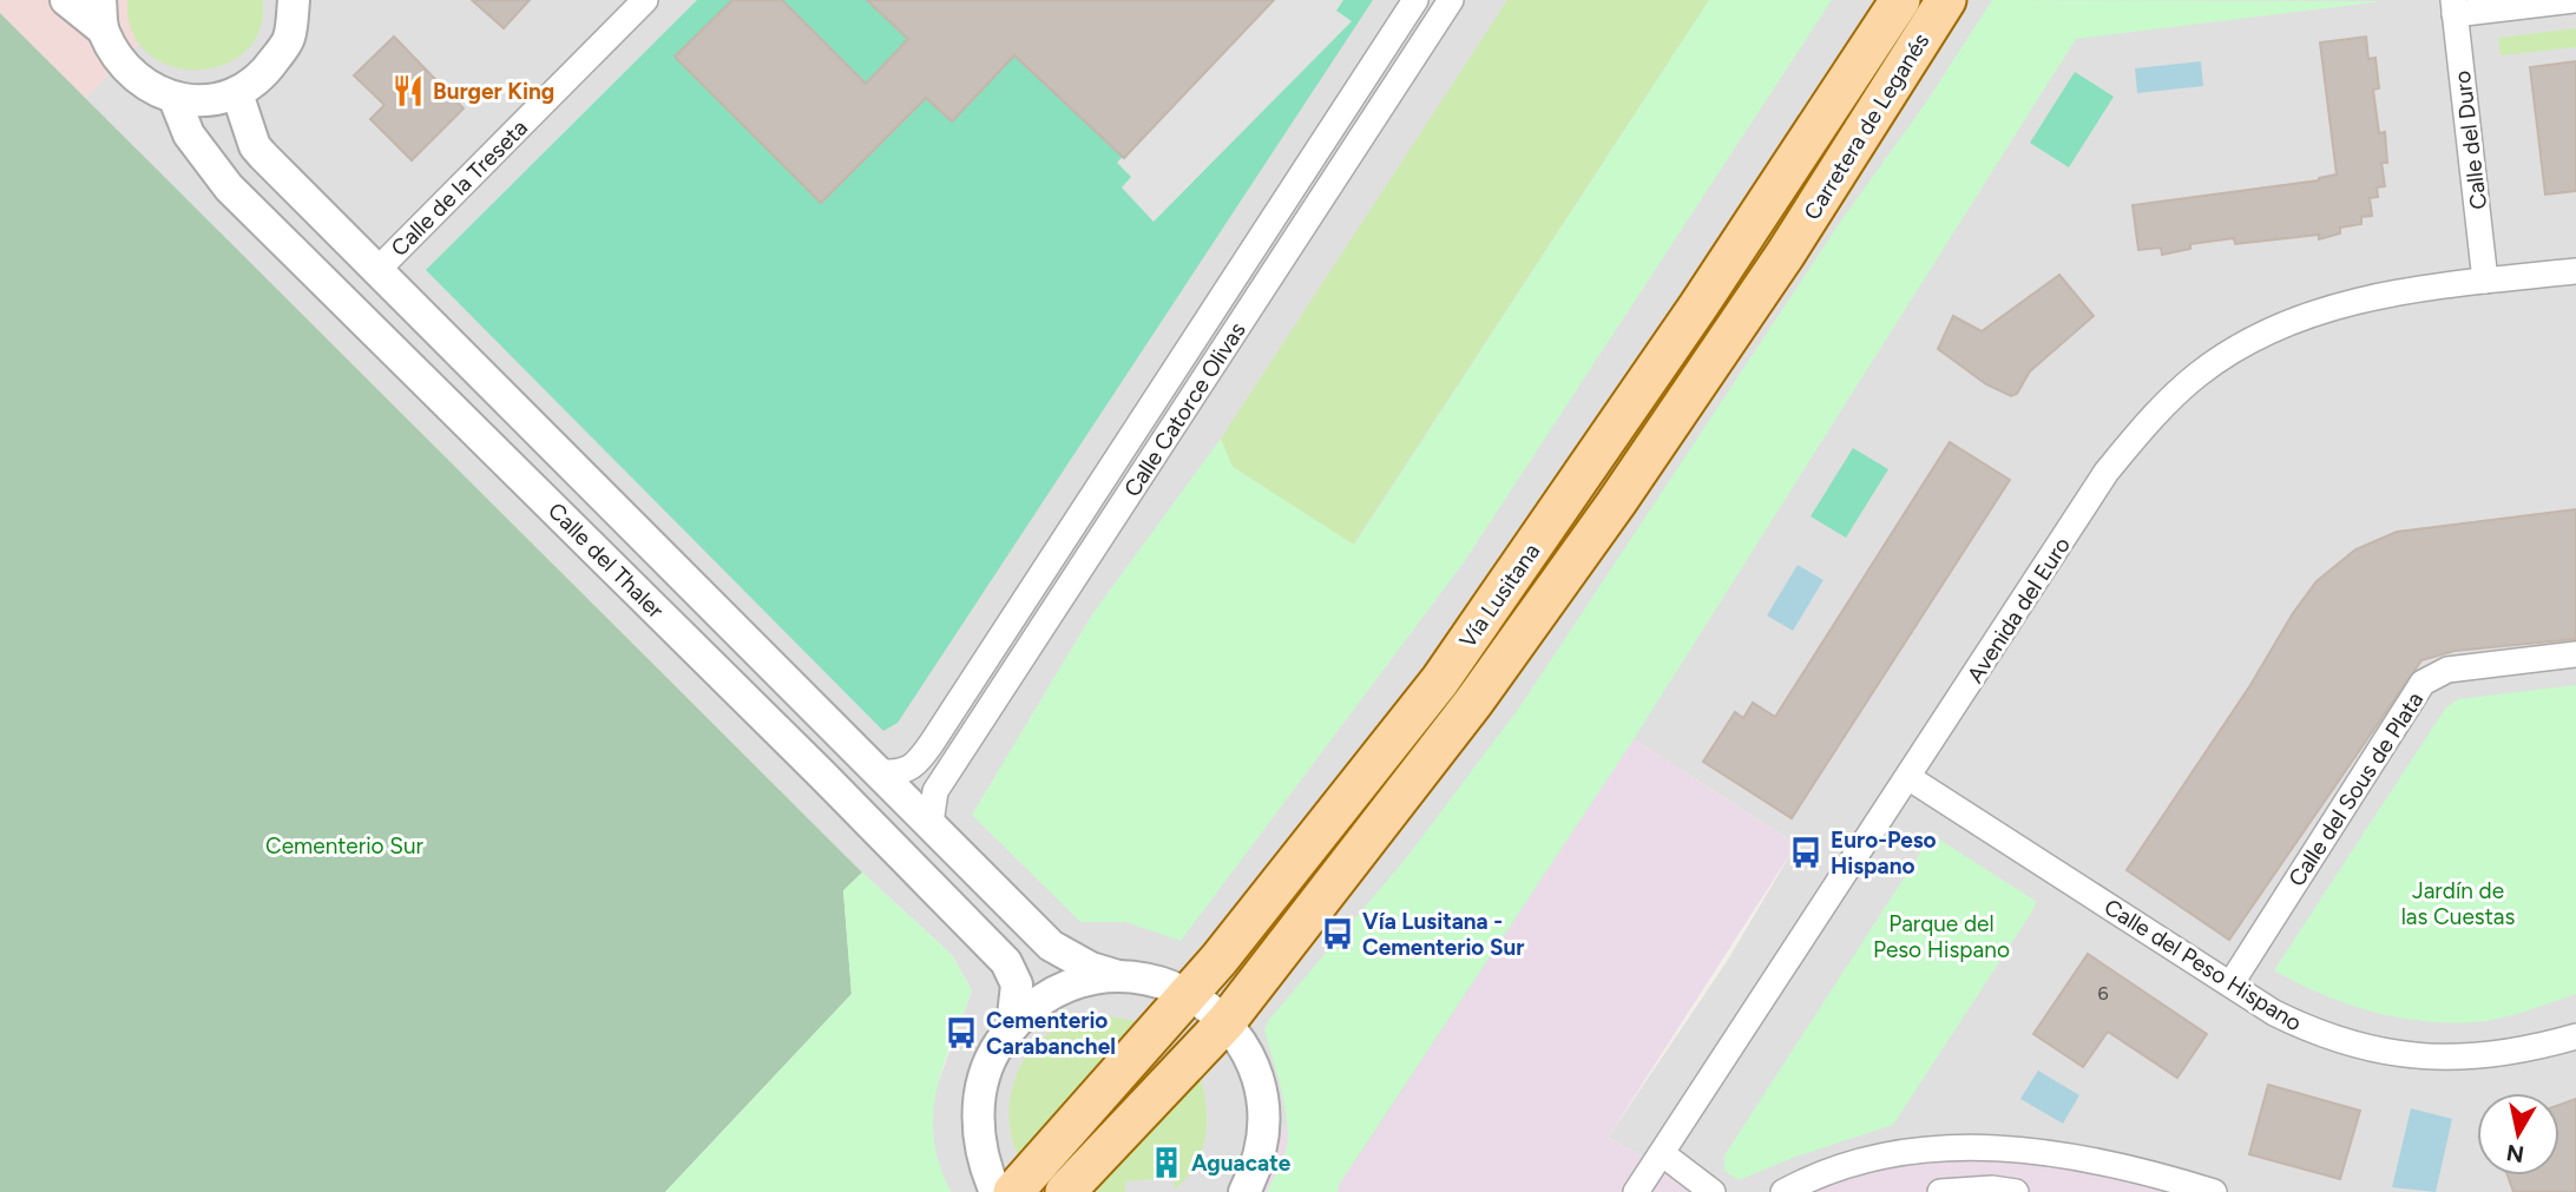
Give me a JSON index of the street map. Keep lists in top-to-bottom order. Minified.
{"streets":{"main road":["Carretera de Leganés","Vía Lusitana"],"street":["Calle del Duro","Calle de la Treseta","Calle Catorce Olivas","Calle del Thaler","Avenida del Euro","Calle del Sous de Plata","Calle del Peso Hispano"]},"crossings":[["Carretera de Leganés","Vía Lusitana"],["Calle del Duro","Avenida del Euro"],["Calle de la Treseta","Calle del Thaler"],["Calle Catorce Olivas","Calle del Thaler"],["Avenida del Euro","Calle del Peso Hispano"],["Calle del Sous de Plata","Calle del Peso Hispano"]],"parks":["Cementerio Sur","Jardín de las Cuestas","Parque del Peso Hispano"],"places":{"restaurant":["Burger King"],"bus stop":["Euro-Peso Hispano","Vía Lusitana - Cementerio Sur","Cementerio Carabanchel"],"building":["Aguacate"]},"house_numbers":["6"],"north":"bottom"}
